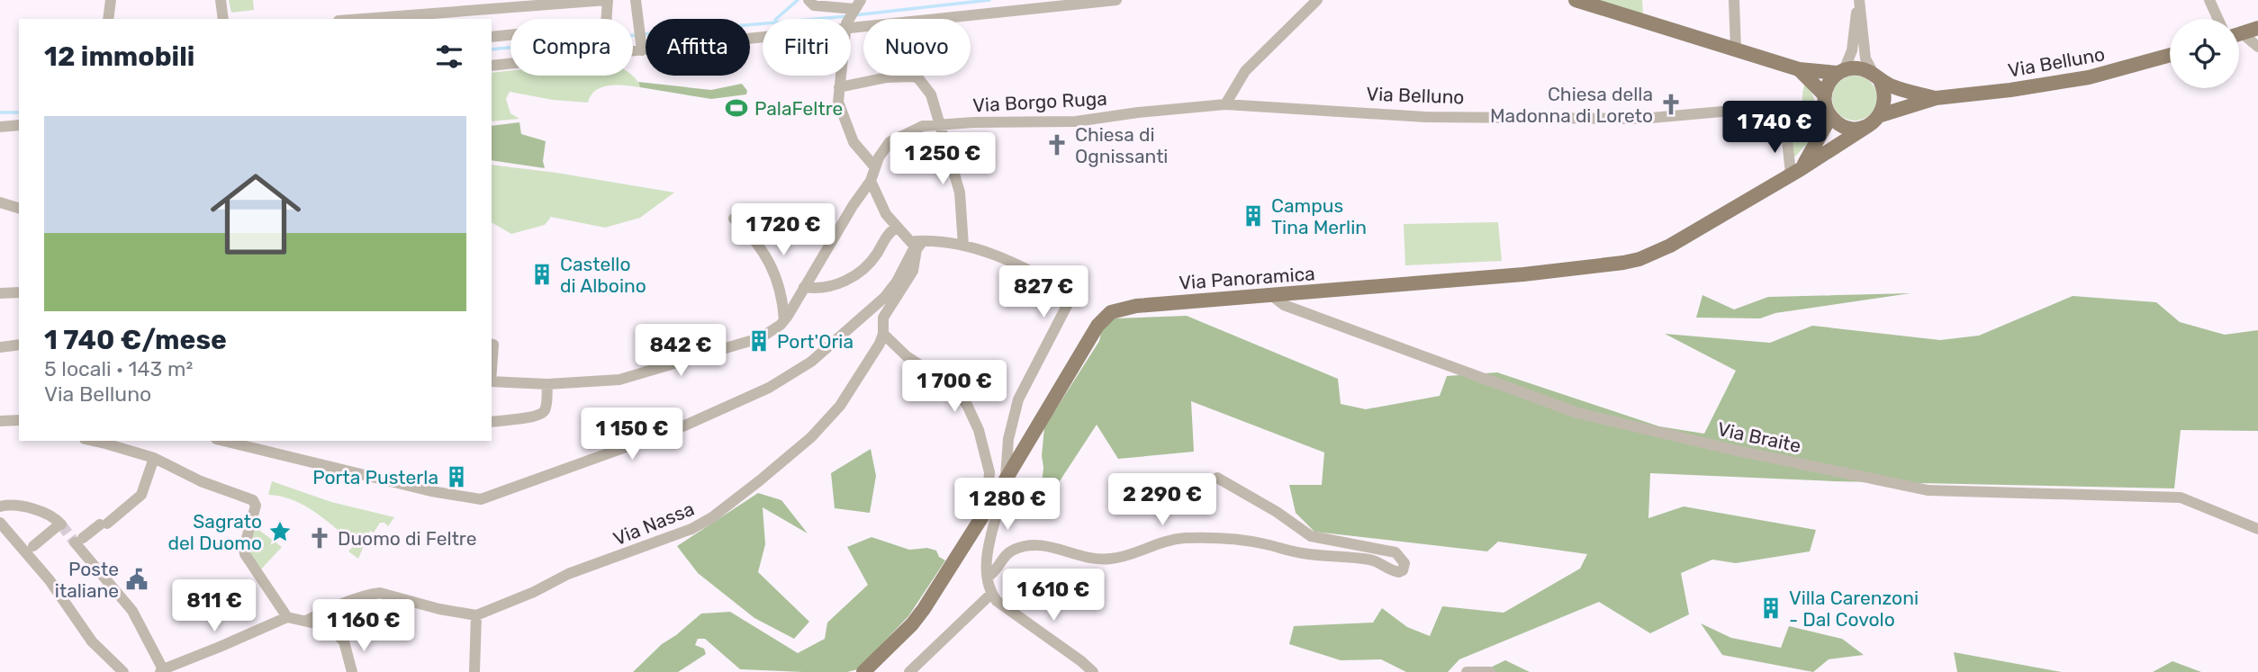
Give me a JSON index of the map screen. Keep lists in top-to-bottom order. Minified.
{"streets":{"main road":["Via Belluno","Via Panoramica"],"street":["Via Borgo Ruga","Via Braite","Via Nassa"]},"crossings":[["Via Belluno","Via Borgo Ruga"],["Via Belluno","Via Panoramica"],["Via Panoramica","Via Braite"]],"places":{"church":["Chiesa della Madonna di Loreto","Chiesa di Ognissanti","Duomo di Feltre"],"sports":["PalaFeltre"],"building":["Campus Tina Merlin","Castello di Alboino","Port'Oria","Porta Pusterla","Villa Carenzoni - Dal Covolo"],"place":["Sagrato del Duomo"],"public building":["Poste italiane"]},"page":{"chip":["Compra","Affitta","Filtri","Nuovo"],"heading":"12 immobili","list":[{"name":"1 740 €/mese","note":"5 locali · 143 m² · Via Belluno"}],"price":["1 740 €","1 250 €","1 720 €","827 €","842 €","1 700 €","1 150 €","2 290 €","1 280 €","1 610 €","811 €","1 160 €"]}}
